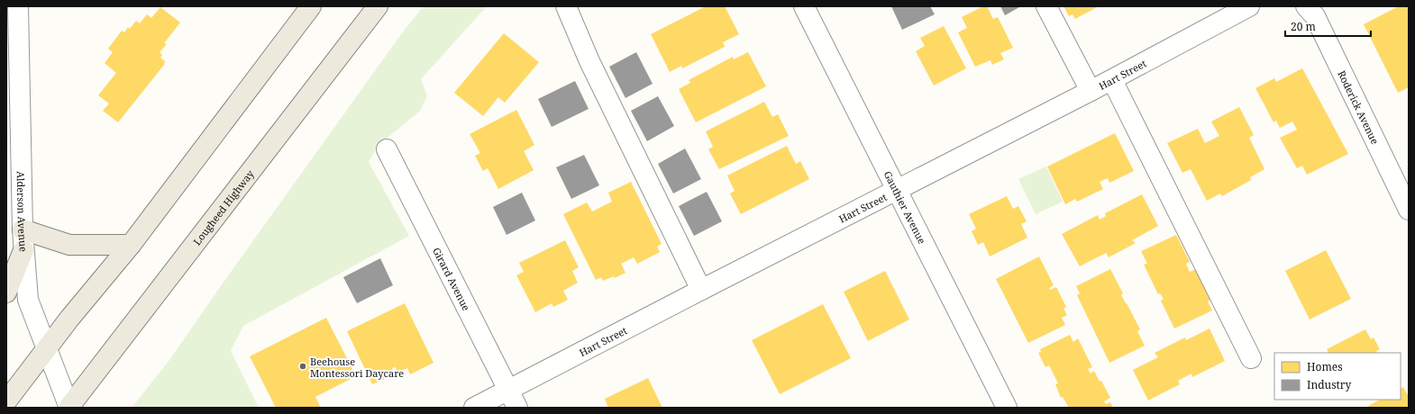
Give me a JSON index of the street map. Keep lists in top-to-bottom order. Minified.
{"streets":{"main road":["Lougheed Highway"],"street":["Hart Street","Roderick Avenue","Gauthier Avenue","Alderson Avenue","Girard Avenue"]},"crossings":[["Hart Street","Gauthier Avenue"],["Hart Street","Girard Avenue"],["Lougheed Highway","Alderson Avenue"]],"places":["Beehouse Montessori Daycare"],"legend":["Homes","Industry"],"scale_bar":"20 m"}
